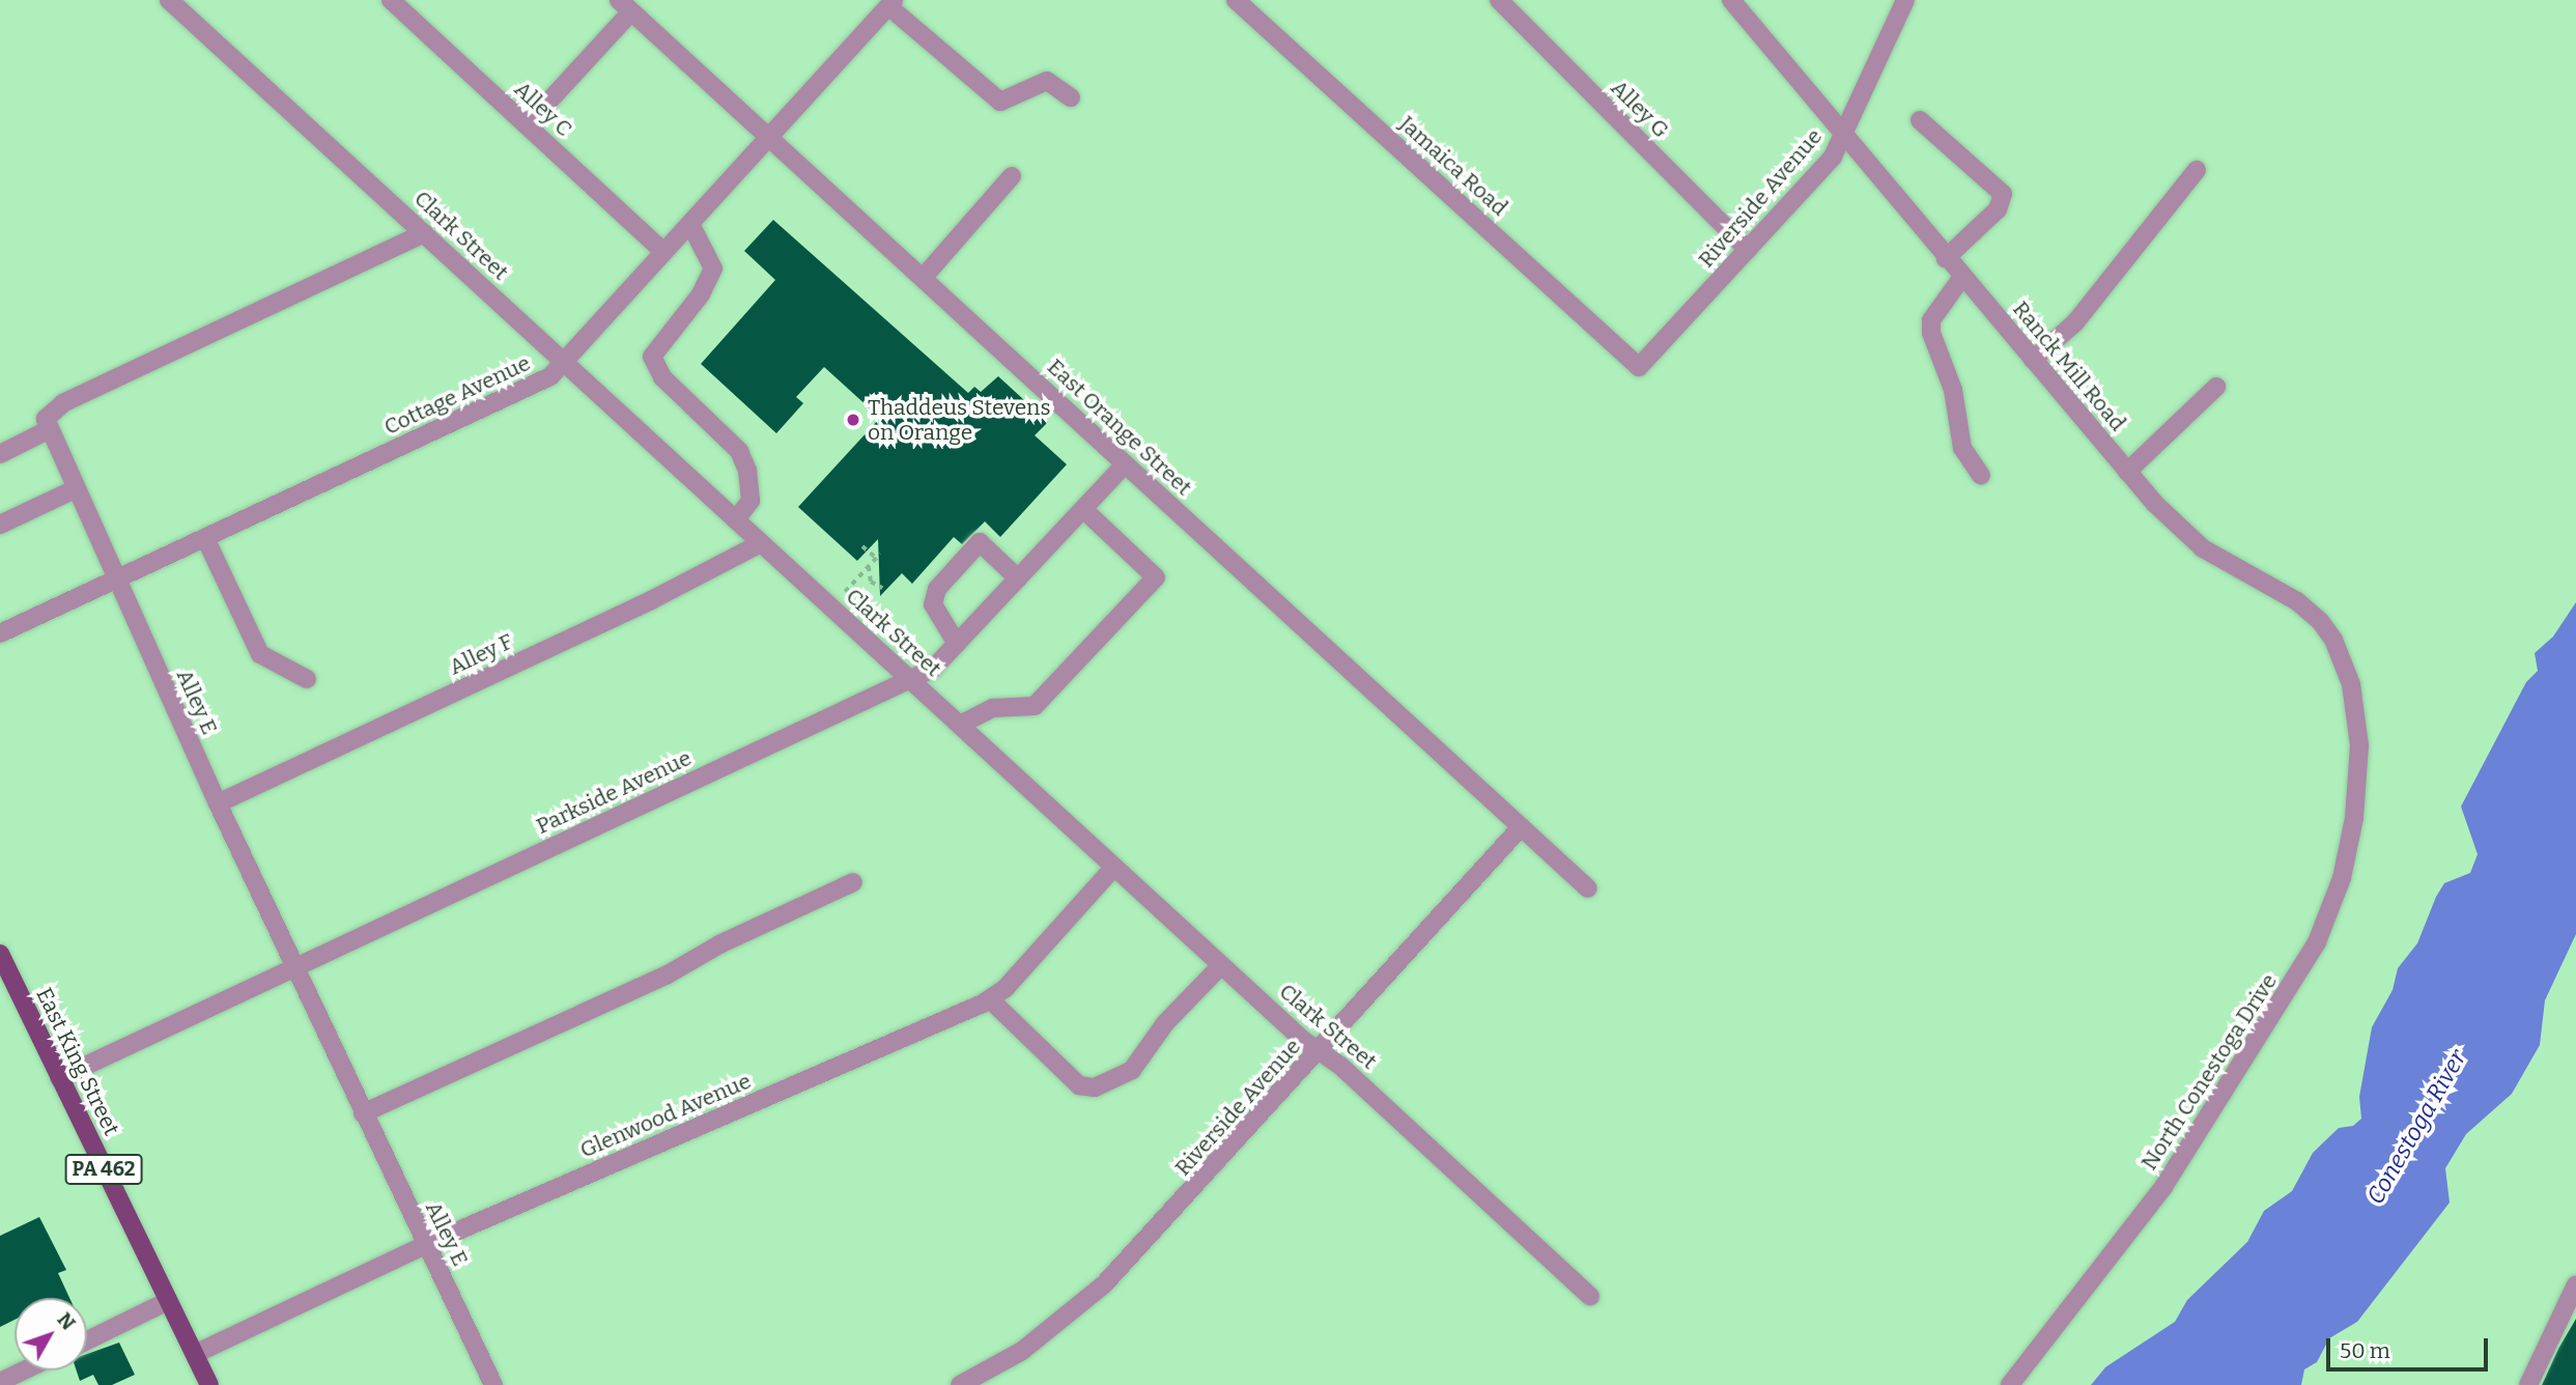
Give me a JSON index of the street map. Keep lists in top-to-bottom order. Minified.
{"streets":{"main road":["East King Street","PA 462"],"street":["Alley C","Alley G","Jamaica Road","Riverside Avenue","Clark Street","Ranck Mill Road","Cottage Avenue","East Orange Street","Alley F","Alley E","Parkside Avenue","North Conestoga Drive","Glenwood Avenue"]},"crossings":[["Alley C","Cottage Avenue"],["Alley G","Riverside Avenue"],["Jamaica Road","Riverside Avenue"],["Riverside Avenue","Clark Street"],["Riverside Avenue","Ranck Mill Road"],["Riverside Avenue","East Orange Street"],["Clark Street","Cottage Avenue"],["Clark Street","Alley F"],["Clark Street","Parkside Avenue"],["Clark Street","Glenwood Avenue"],["Ranck Mill Road","North Conestoga Drive"],["Cottage Avenue","East Orange Street"],["Cottage Avenue","Alley E"],["East Orange Street","Parkside Avenue"],["Alley F","Alley E"],["Alley E","Parkside Avenue"],["Alley E","Glenwood Avenue"],["Parkside Avenue","East King Street"],["East King Street","Glenwood Avenue"]],"water":["Conestoga River"],"places":["Thaddeus Stevens on Orange"],"scale_bar":"50 m","north":"top right"}
